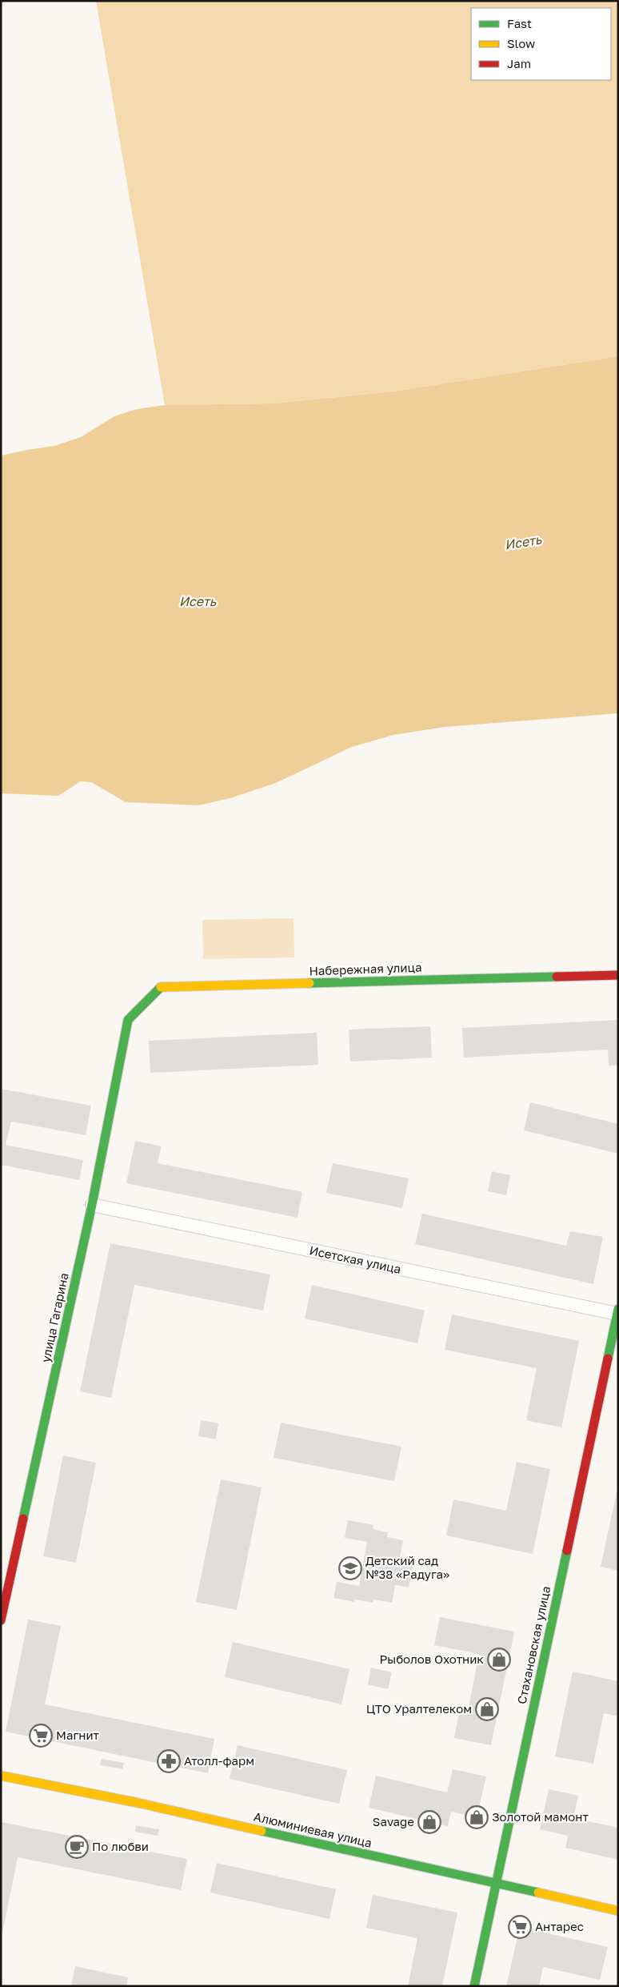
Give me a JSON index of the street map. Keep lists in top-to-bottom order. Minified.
{"streets":{"street":["Набережная улица","Исетская улица","улица Гагарина","Стахановская улица","Алюминиевая улица"]},"crossings":[["Набережная улица","улица Гагарина"],["Исетская улица","улица Гагарина"],["Исетская улица","Стахановская улица"],["Стахановская улица","Алюминиевая улица"]],"water":["Исеть"],"places":{"school or university":["Детский сад №38 «Радуга»"],"shop":["Рыболов Охотник","ЦТО Уралтелеком","Золотой мамонт","Savage"],"supermarket":["Магнит","Антарес"],"pharmacy":["Атолл-фарм"],"cafe":["По любви"]},"legend":["Fast","Slow","Jam"]}
